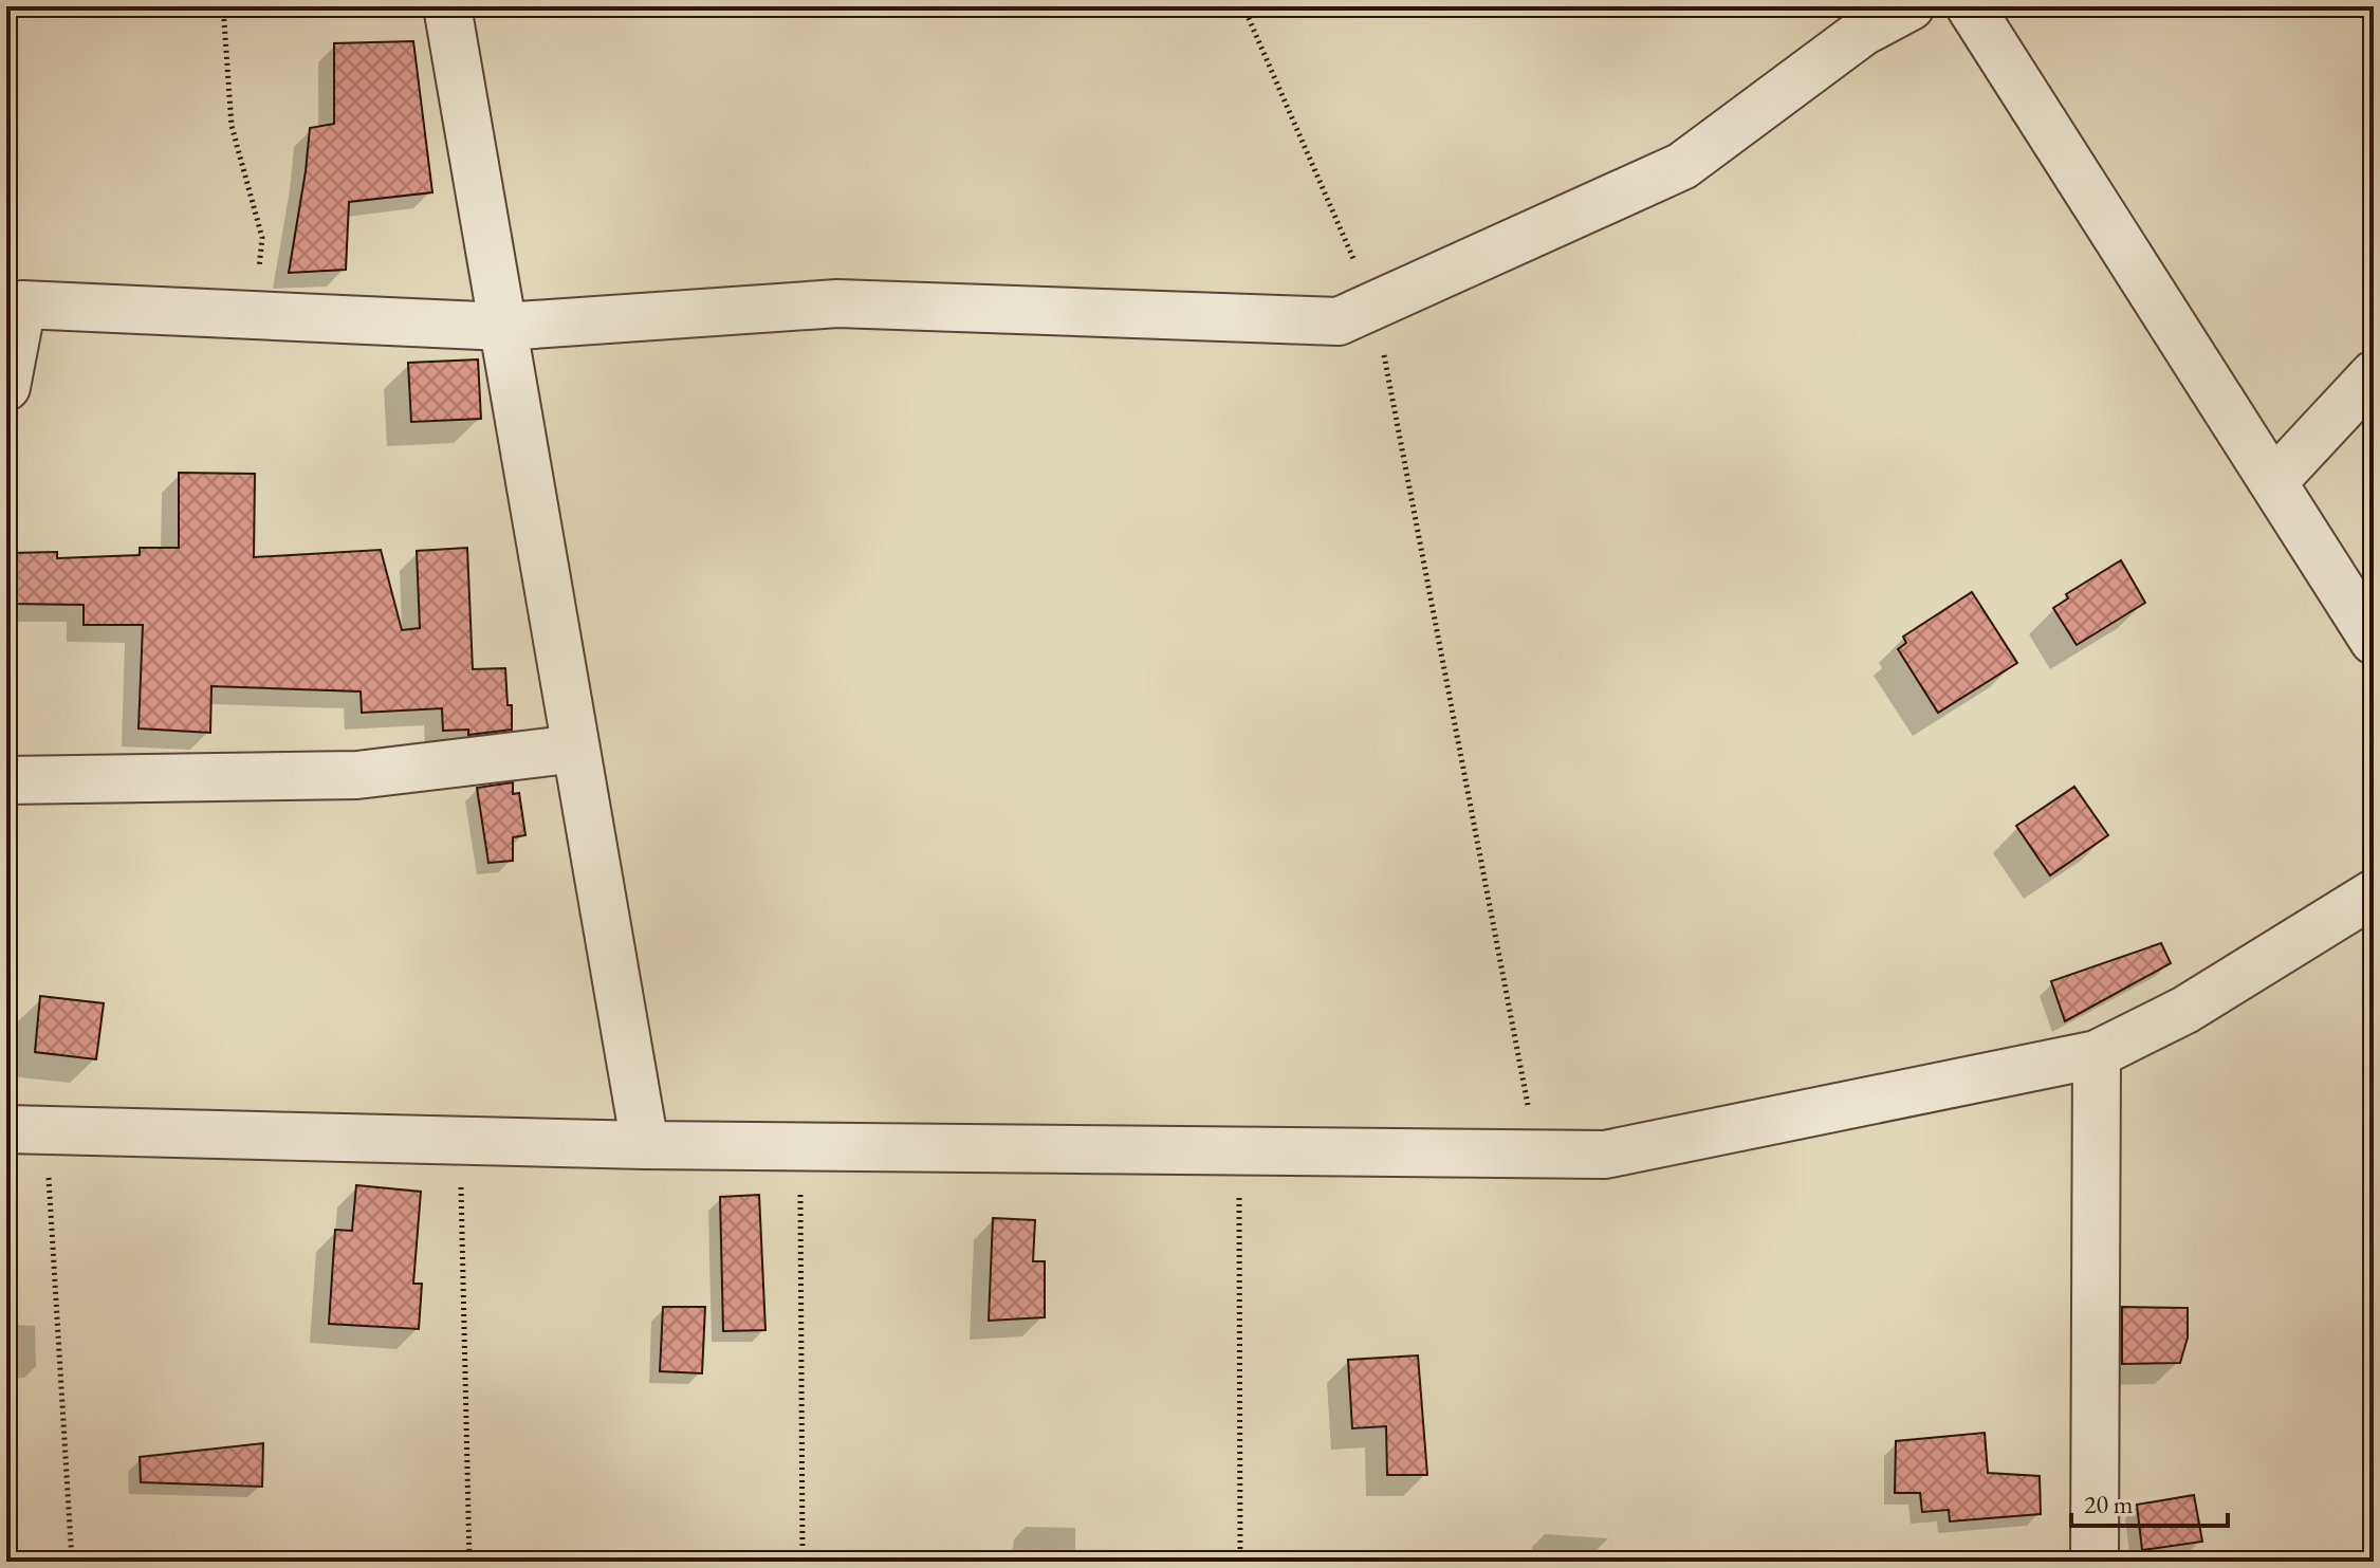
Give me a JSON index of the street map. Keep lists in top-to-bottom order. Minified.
{"scale_bar":"20 m"}
